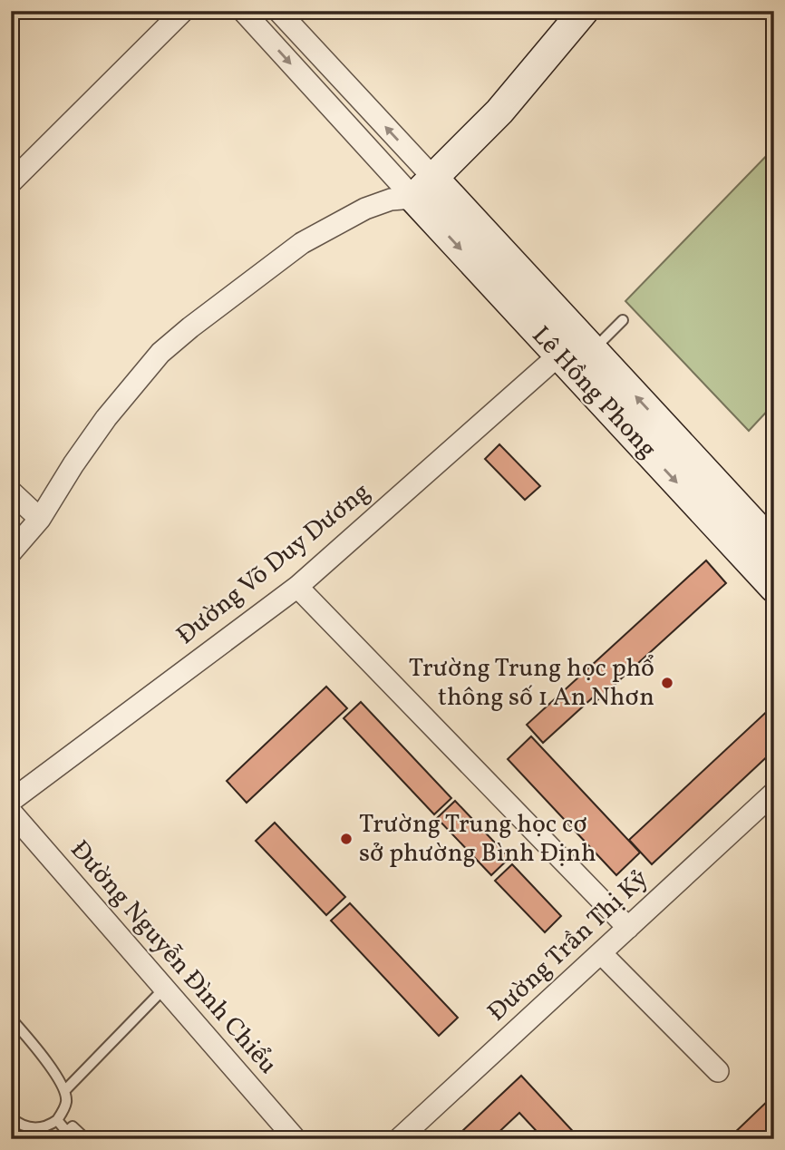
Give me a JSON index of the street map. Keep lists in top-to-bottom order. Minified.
{"streets":{"main road":["Lê Hồng Phong"],"street":["Đường Võ Duy Dương","Đường Trần Thị Kỷ","Đường Nguyễn Đình Chiểu"]},"crossings":[["Lê Hồng Phong","Đường Võ Duy Dương"]],"places":["Trường Trung học phổ thông số 1 An Nhơn","Trường Trung học cơ sở phường Bình Định"]}
